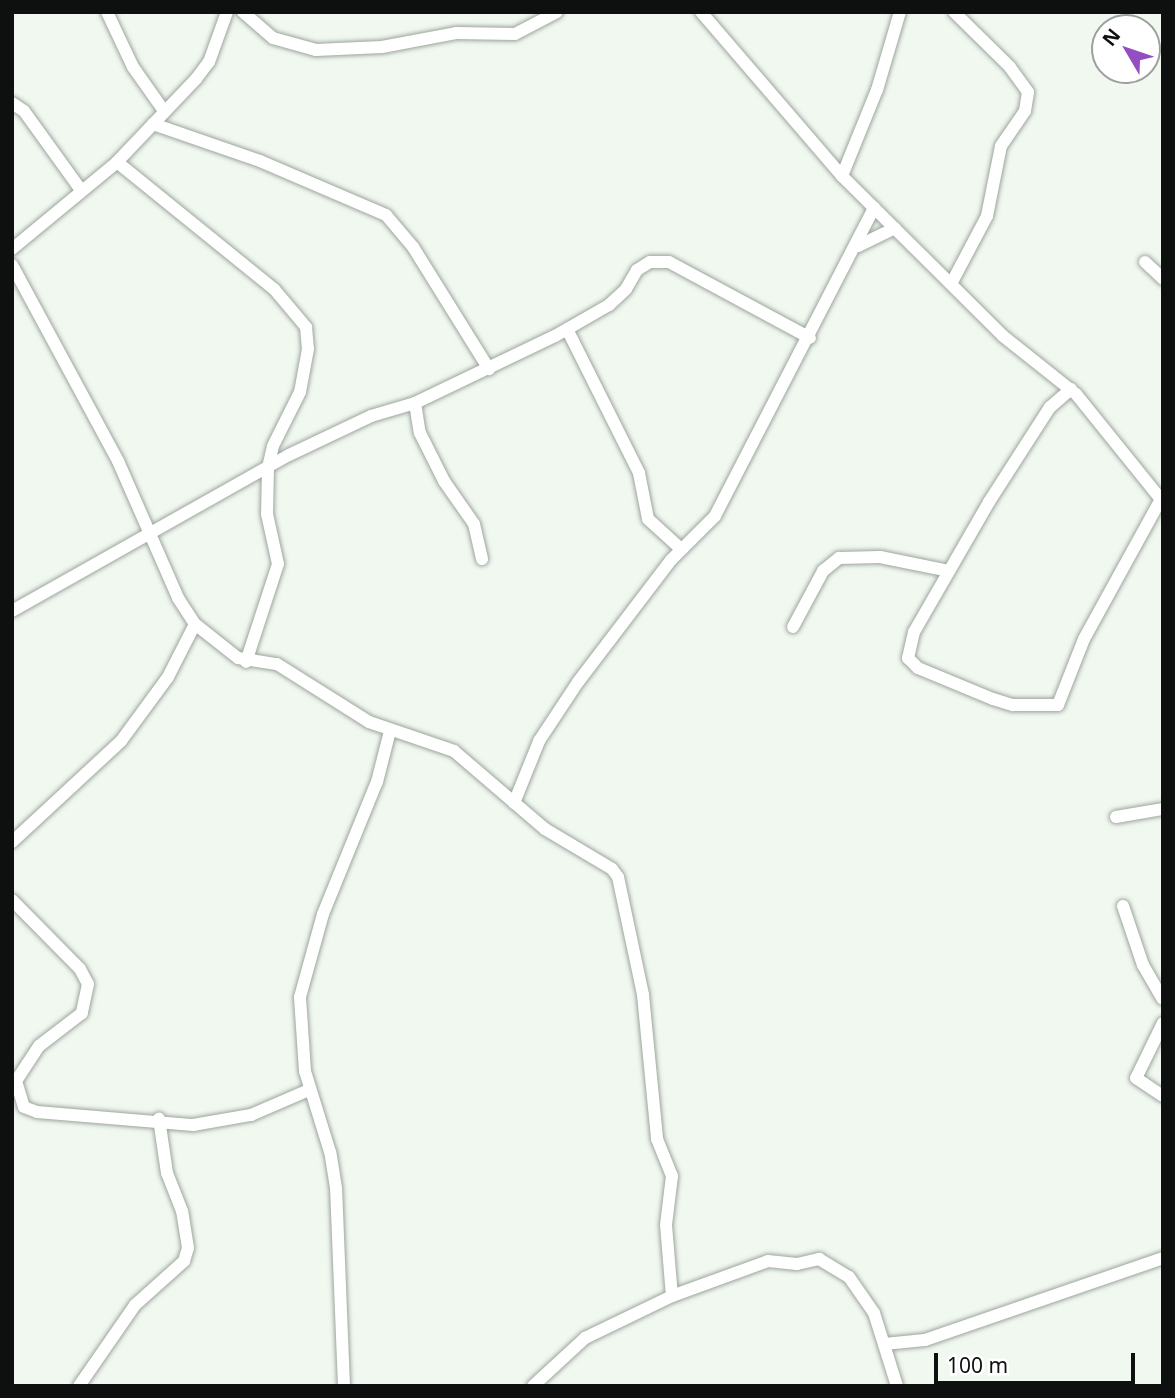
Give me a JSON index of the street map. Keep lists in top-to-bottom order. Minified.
{"scale_bar":"100 m","north":"top left"}
